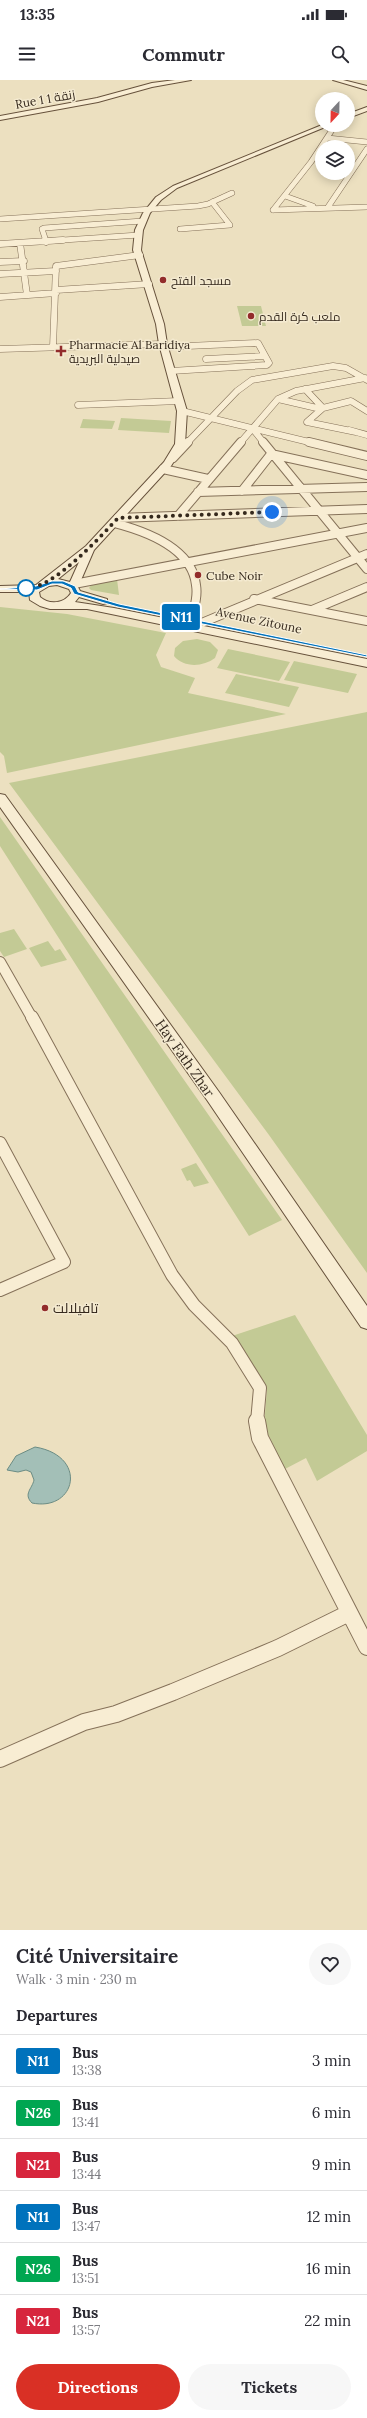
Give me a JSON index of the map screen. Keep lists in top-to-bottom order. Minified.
{"streets":{"street":["Rue 1 زنقة 1","Avenue Zitoune","Hay Fath Zhar"]},"places":{"other":["مسجد الفتح","ملعب كرة القدم","Cube Noir","تافيلالت"],"health":["Pharmacie Al Baridiya صيدلية البريدية"]},"lines":["bus line N11"],"north":"bottom","page":{"status":"13:35","header":"Commutr","on_map":"N11","heading":[["Cité Universitaire","Walk · 3 min · 230 m"],"Departures"],"list":[{"mark":"N11","name":"Bus","note":"13:38","value":"3 min"},{"mark":"N26","name":"Bus","note":"13:41","value":"6 min"},{"mark":"N21","name":"Bus","note":"13:44","value":"9 min"},{"mark":"N11","name":"Bus","note":"13:47","value":"12 min"},{"mark":"N26","name":"Bus","note":"13:51","value":"16 min"},{"mark":"N21","name":"Bus","note":"13:57","value":"22 min"}],"buttons":["Directions","Tickets"]}}
